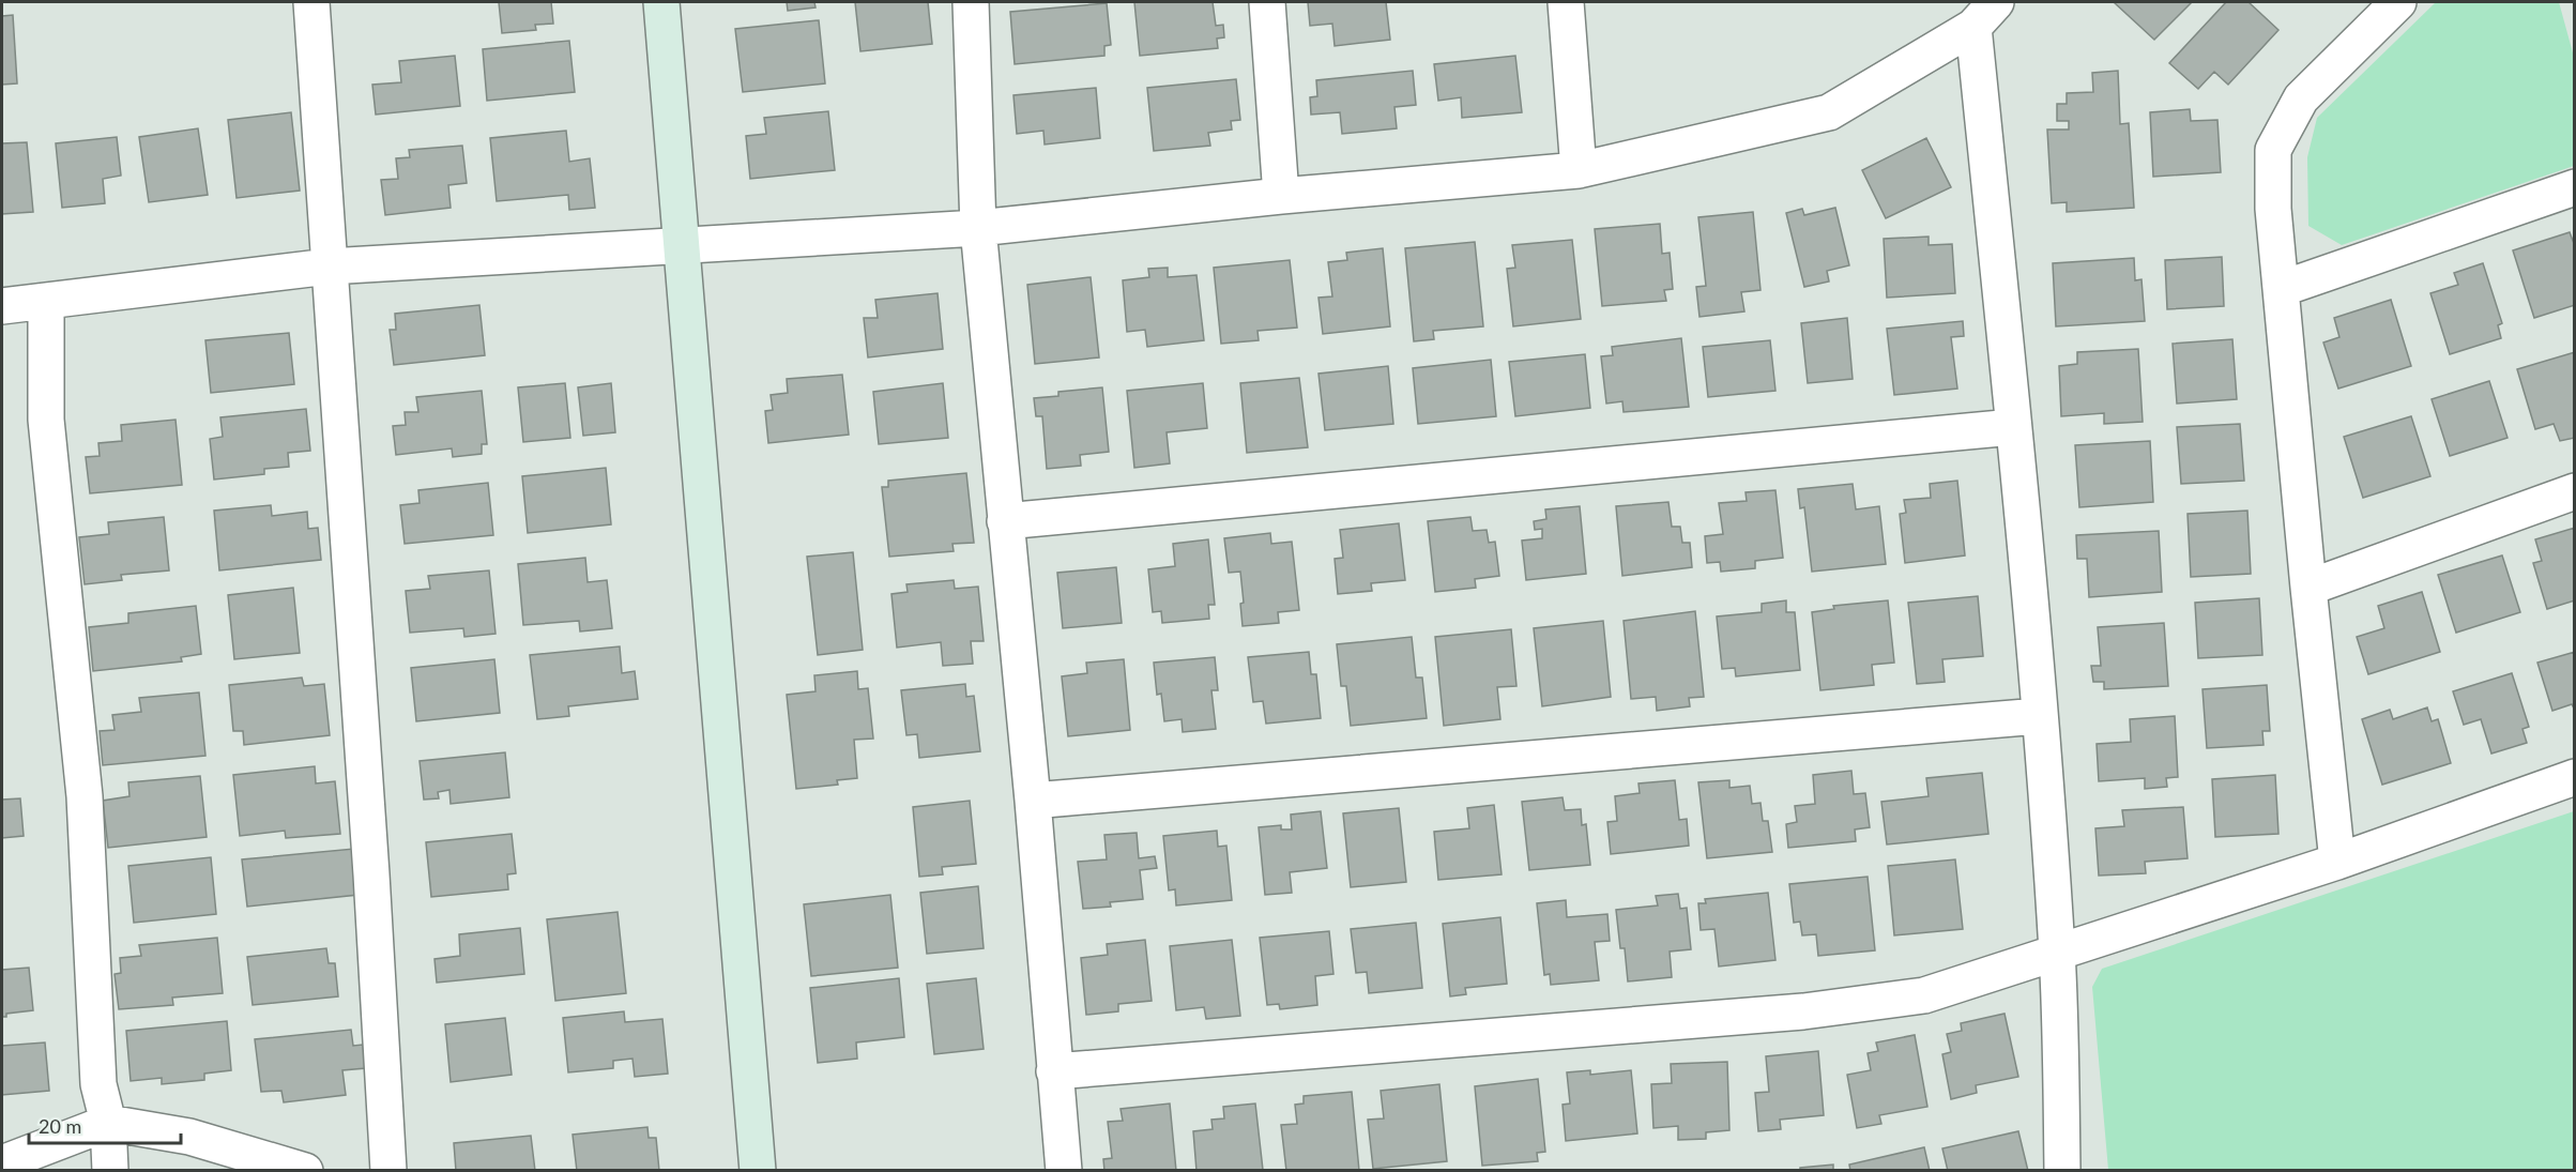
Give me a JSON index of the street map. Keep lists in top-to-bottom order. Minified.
{"scale_bar":"20 m"}
